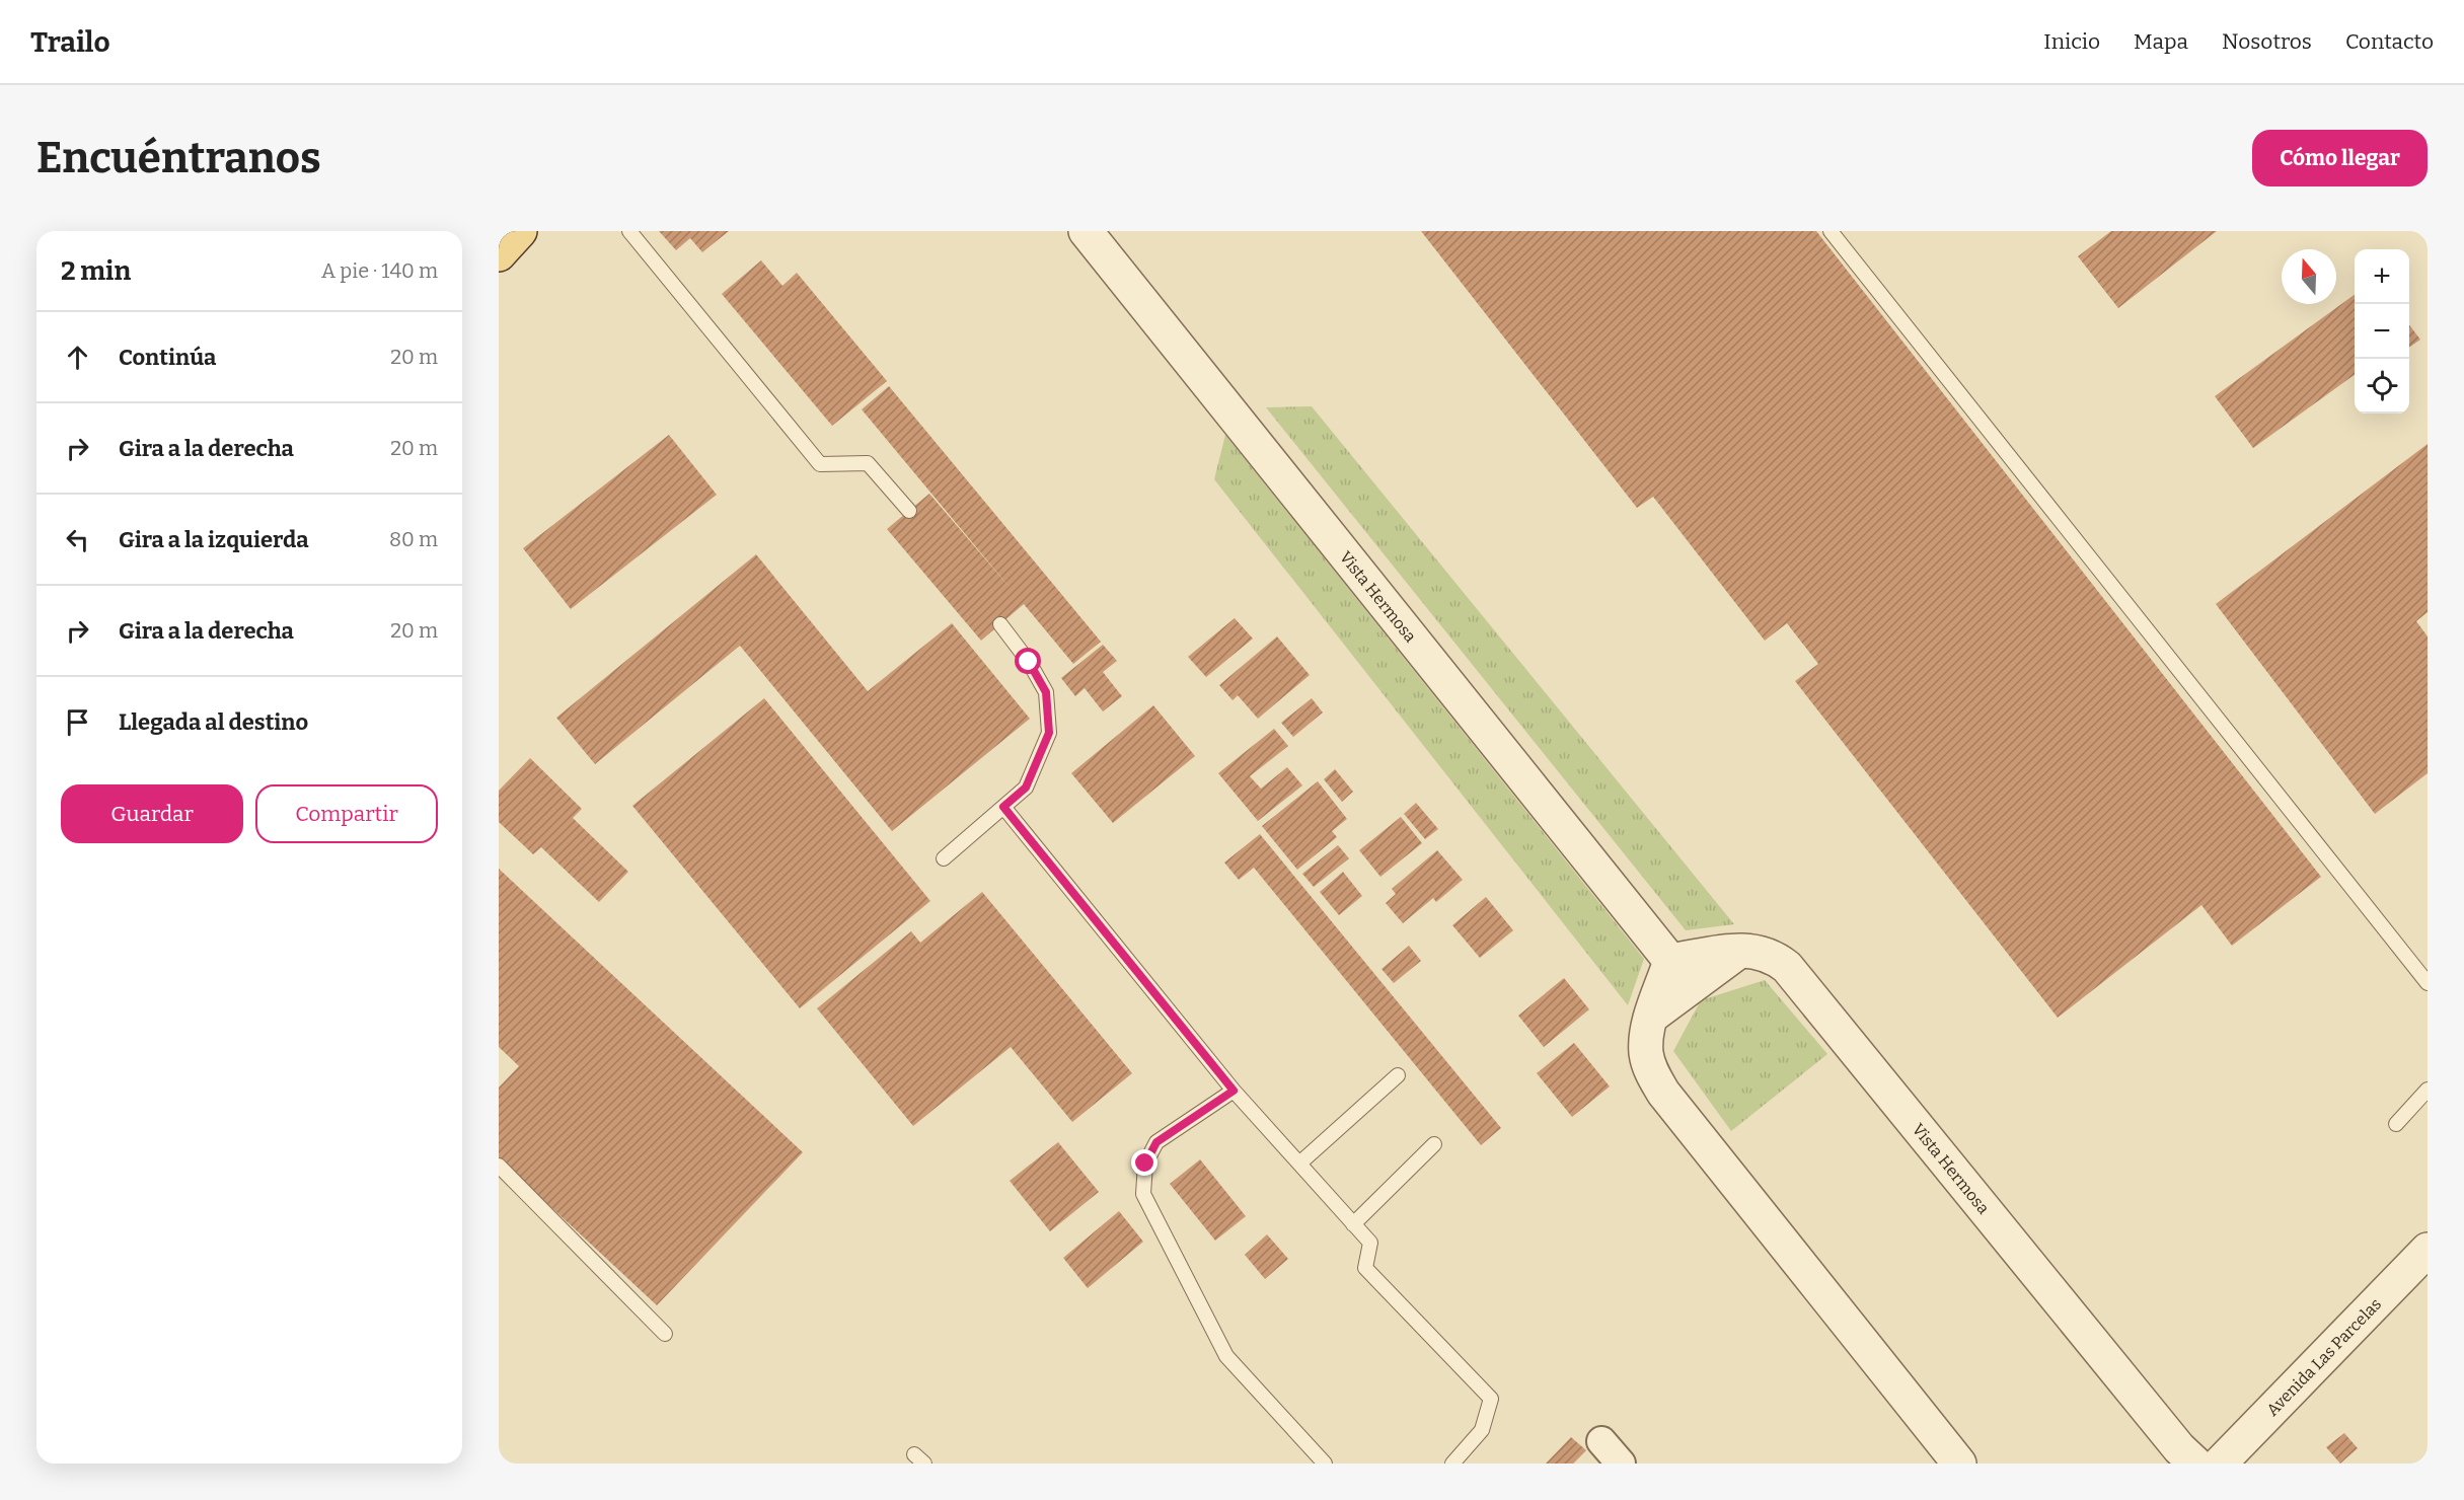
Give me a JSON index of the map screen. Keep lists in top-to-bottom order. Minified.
{"streets":{"street":["Vista Hermosa","Avenida Las Parcelas"]},"north":"top","page":{"header":"Trailo","nav":["Inicio","Mapa","Nosotros","Contacto"],"buttons":["Cómo llegar",["Guardar","Compartir"]],"title":"Encuéntranos","heading":["2 min","A pie · 140 m"],"map_buttons":["+","−"],"list":[["Continúa","20 m"],["Gira a la derecha","20 m"],["Gira a la izquierda","80 m"],["Gira a la derecha","20 m"],"Llegada al destino"]}}
